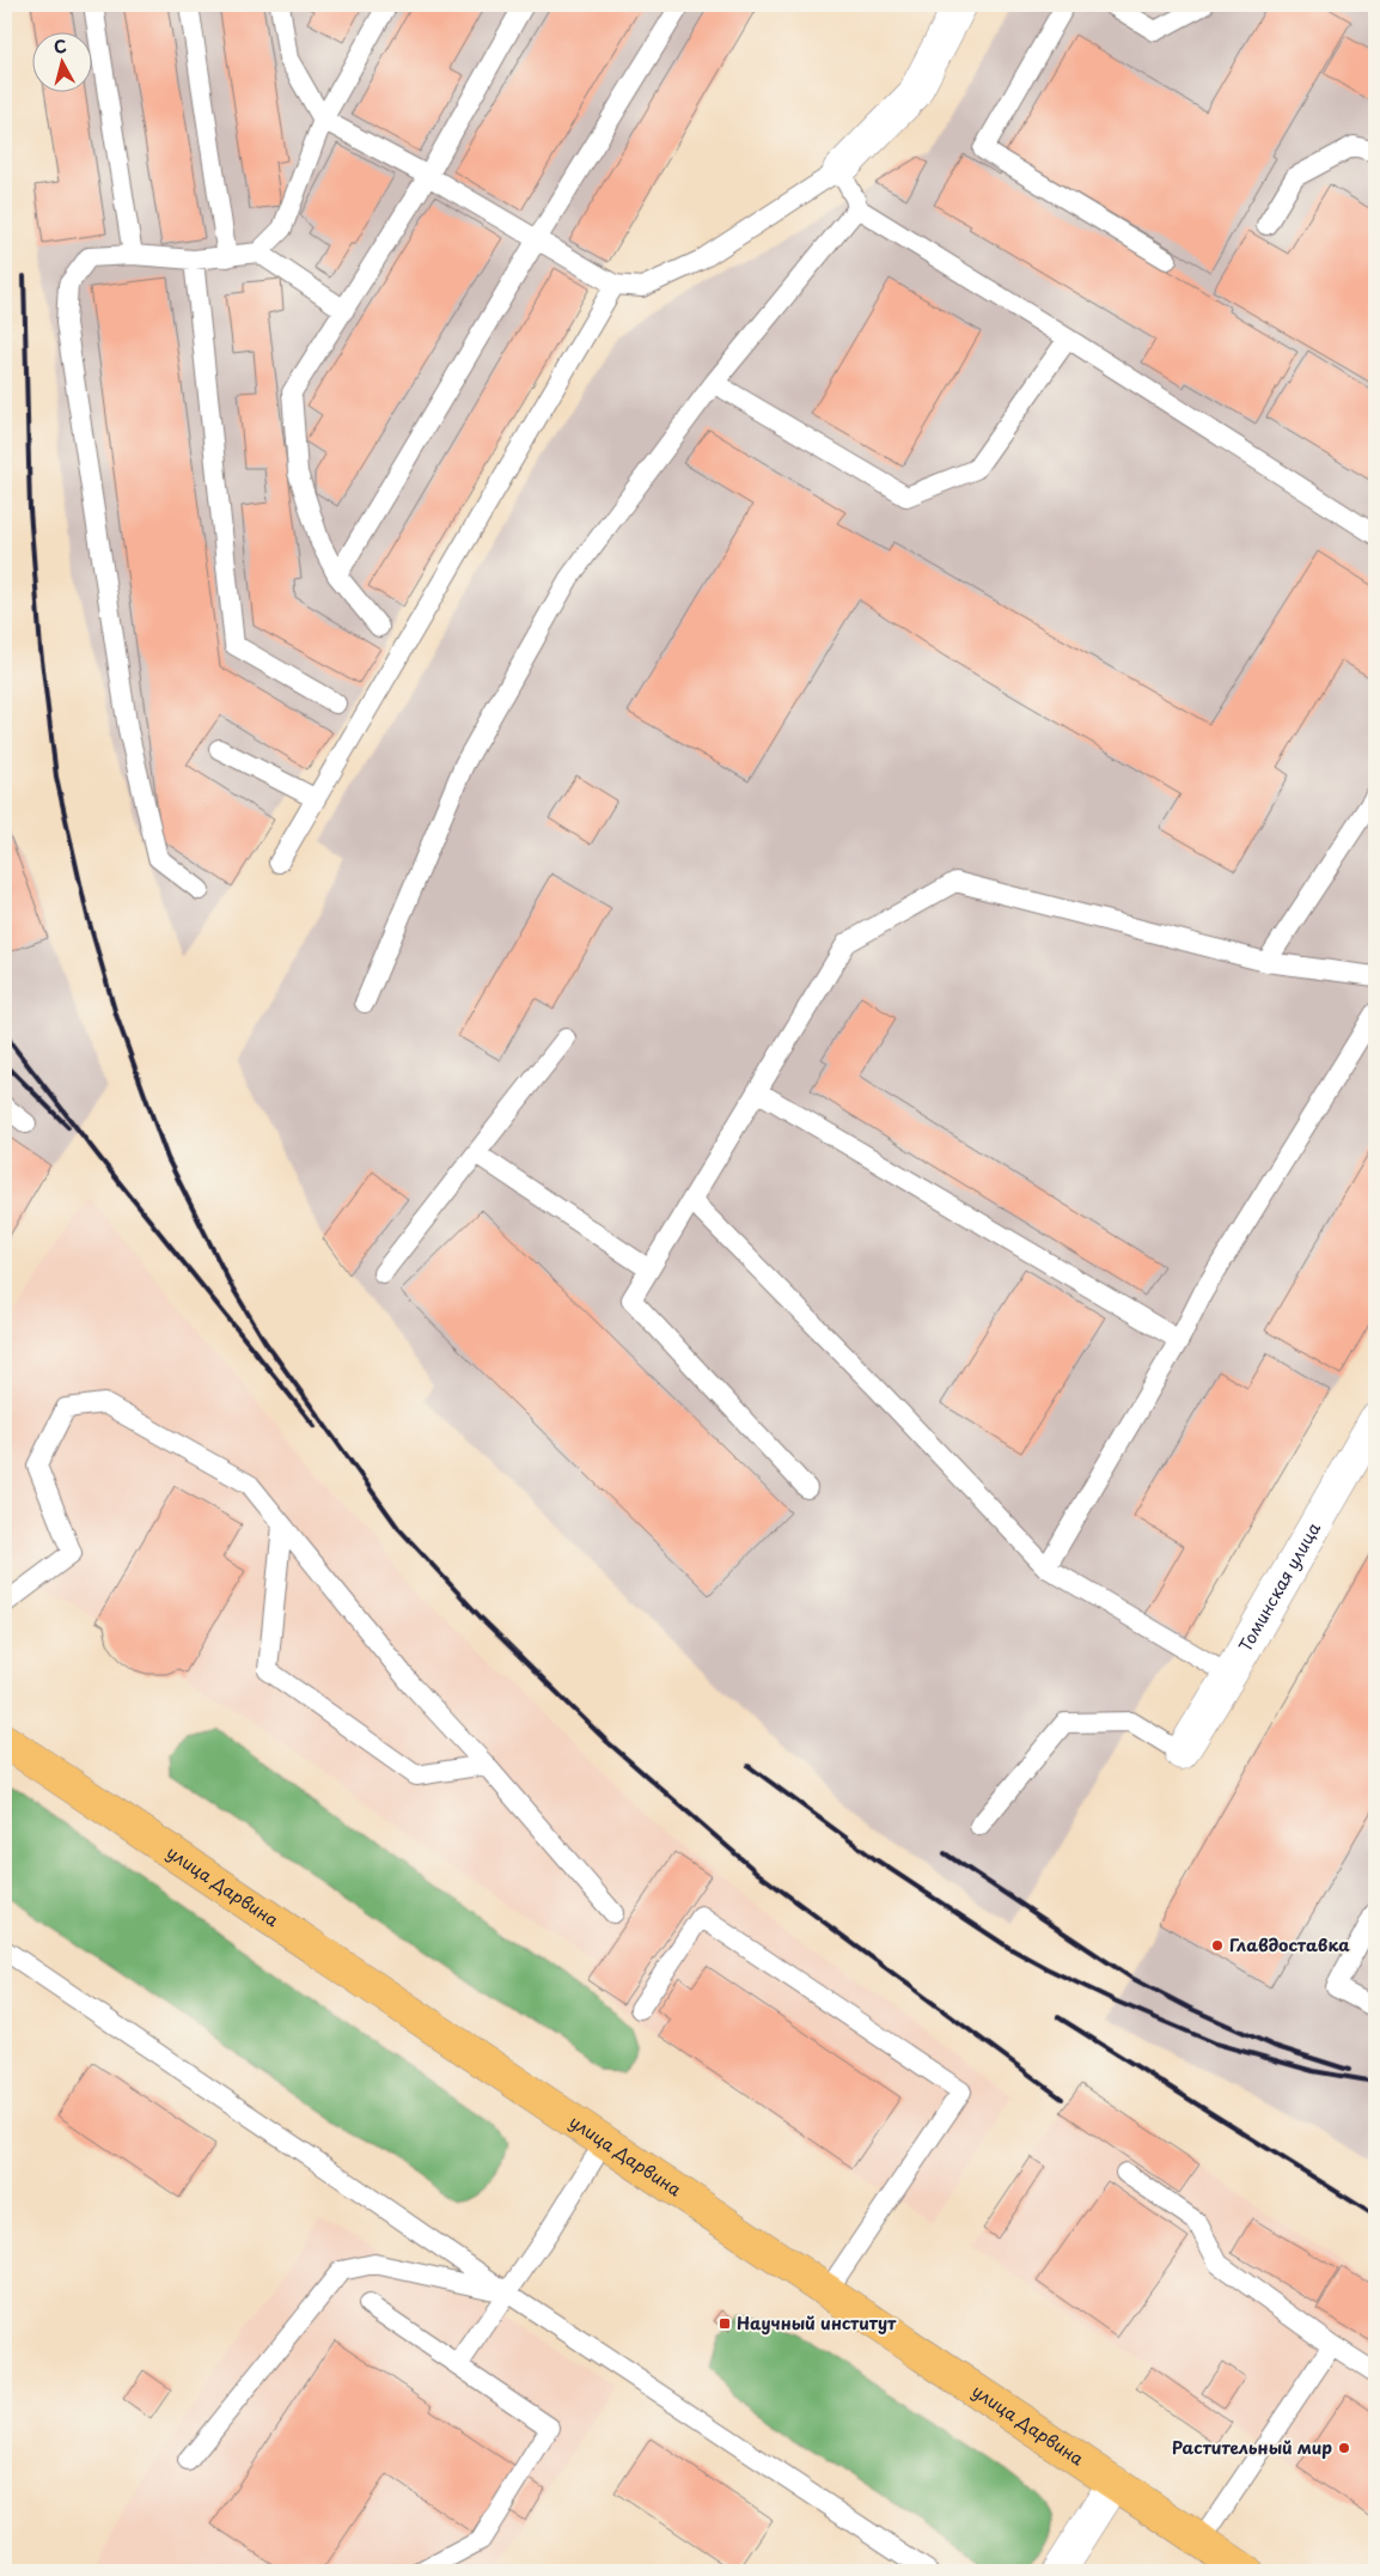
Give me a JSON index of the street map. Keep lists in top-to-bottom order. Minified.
{"streets":{"main road":["улица Дарвина"],"street":["Томинская улица"]},"places":{"other":["Главдоставка","Растительный мир"],"transit":["Научный институт"]},"north":"top"}
